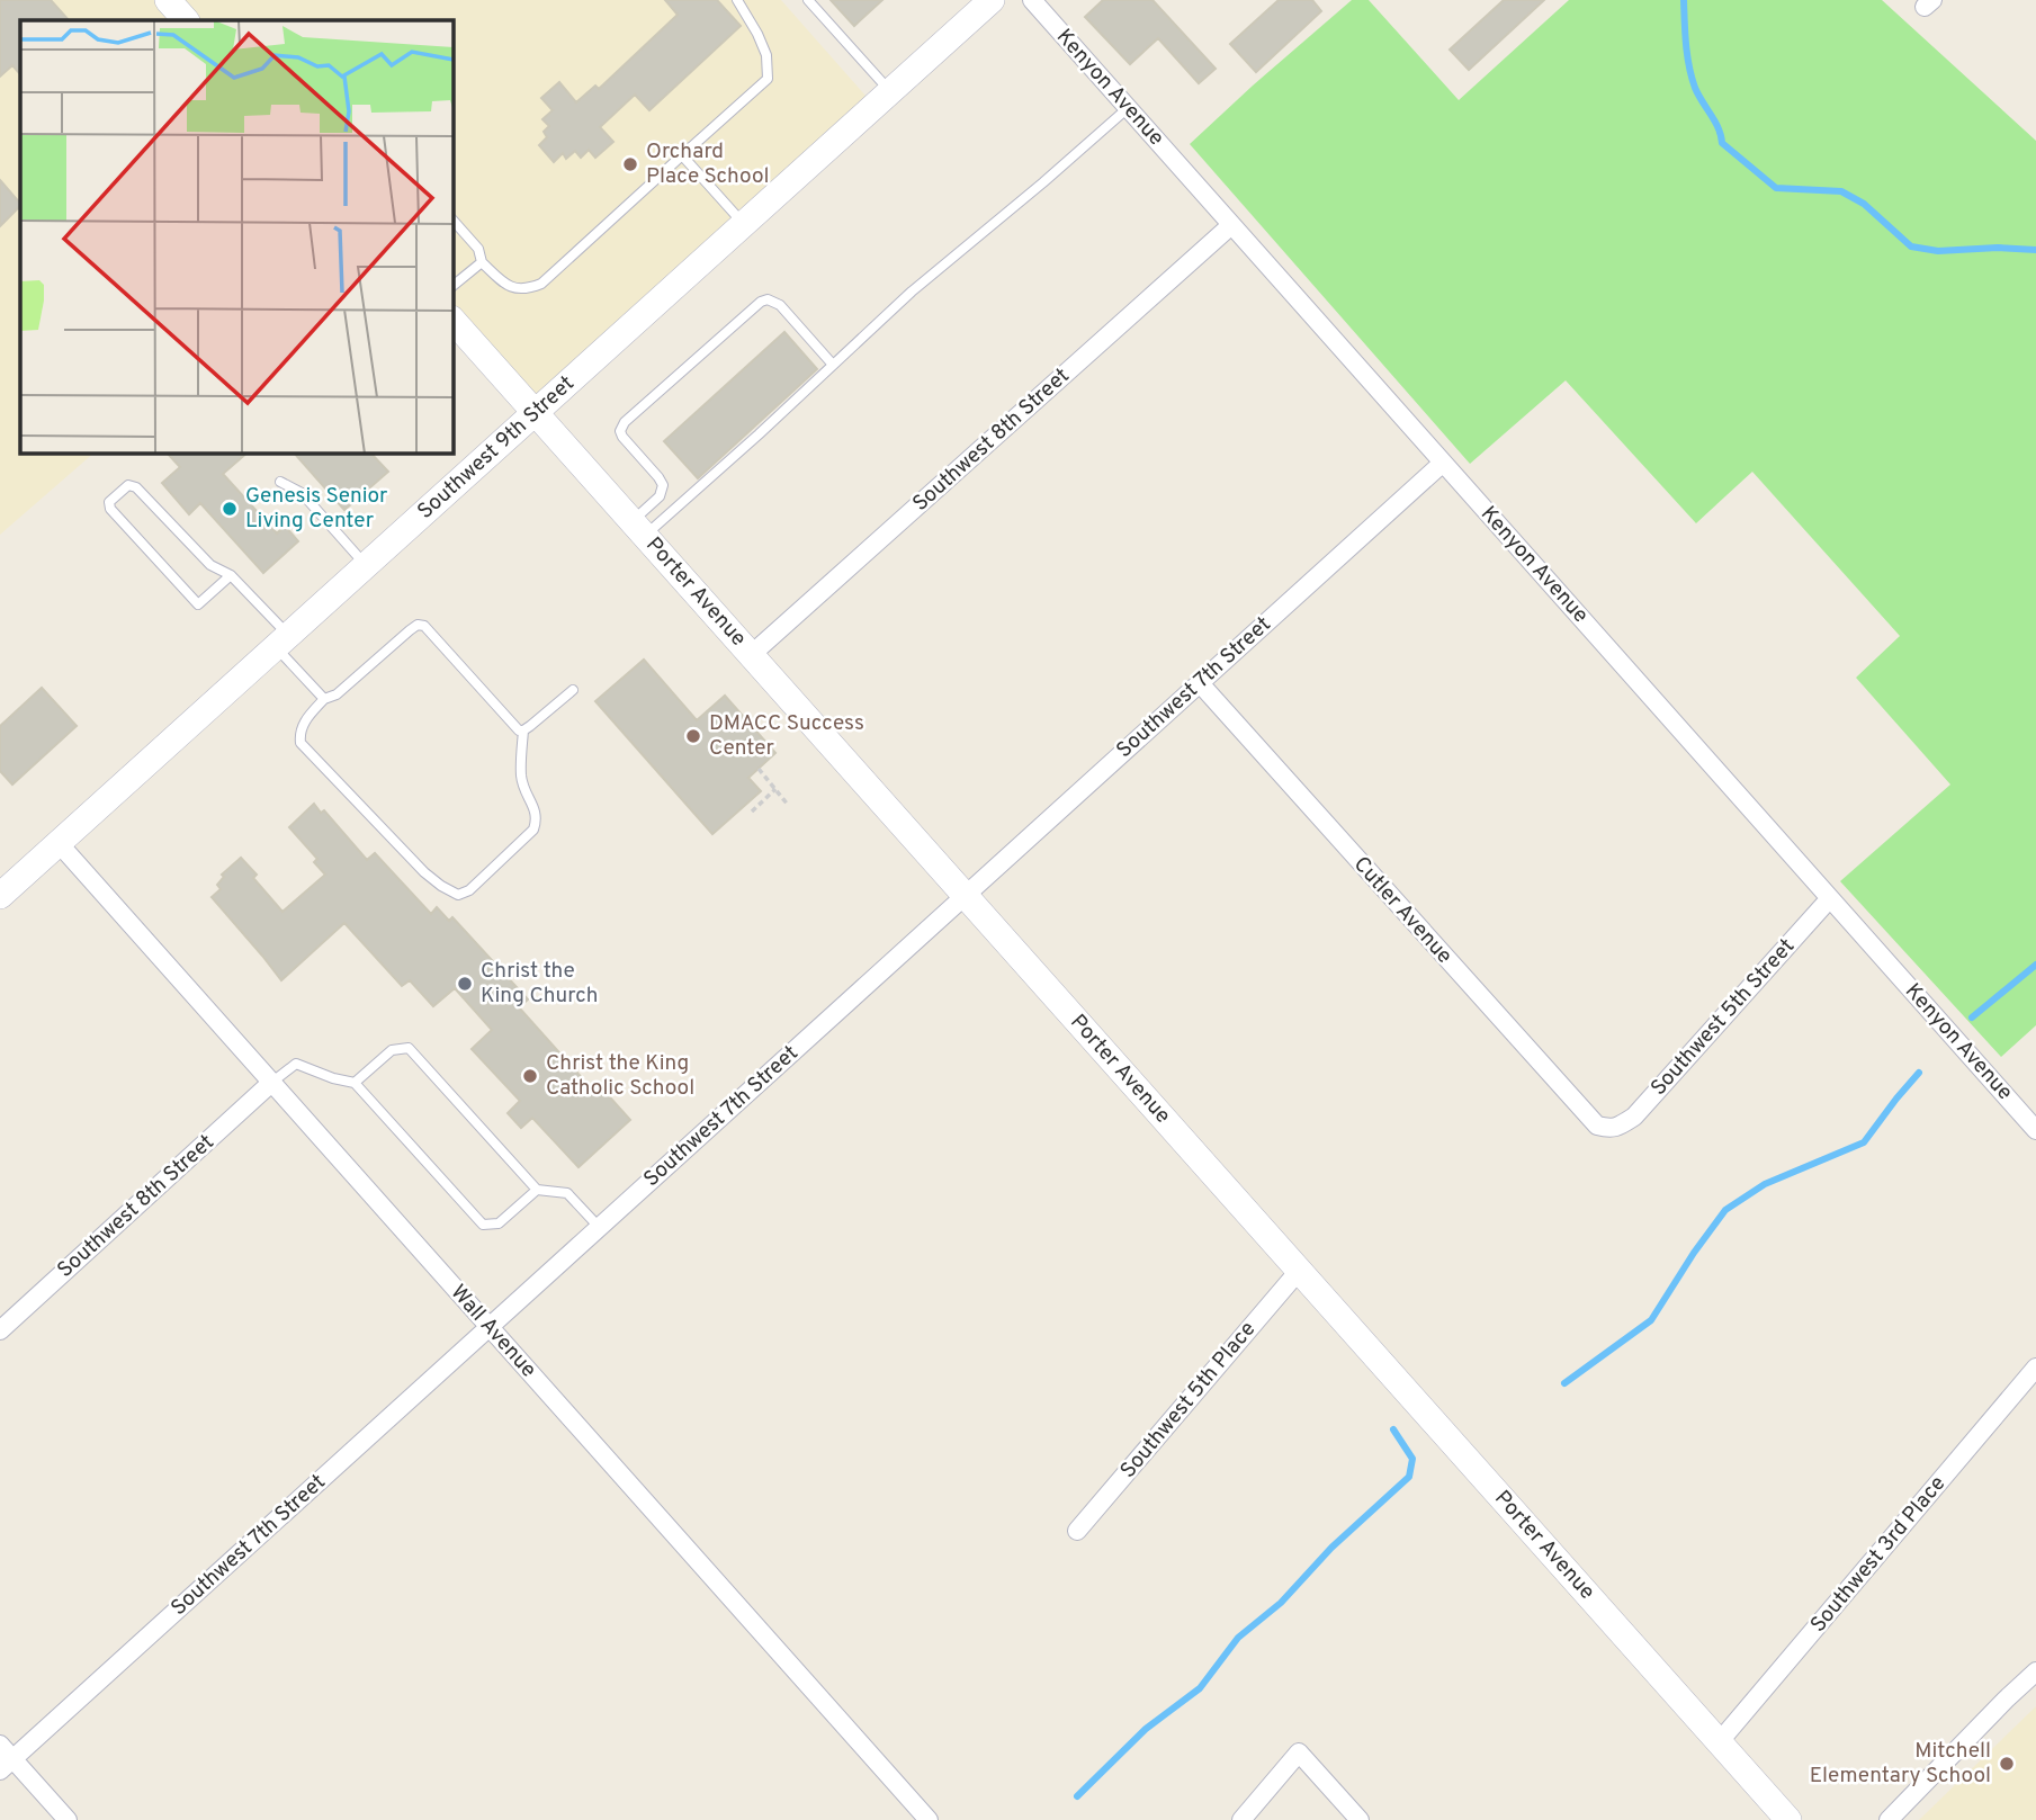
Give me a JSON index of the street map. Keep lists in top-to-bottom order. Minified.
{"streets":{"street":["Kenyon Avenue","Southwest 8th Street","Southwest 9th Street","Porter Avenue","Southwest 7th Street","Cutler Avenue","Southwest 5th Street","Wall Avenue","Southwest 5th Place","Southwest 3rd Place"]},"crossings":[["Kenyon Avenue","Southwest 8th Street"],["Kenyon Avenue","Southwest 7th Street"],["Kenyon Avenue","Southwest 5th Street"],["Southwest 8th Street","Porter Avenue"],["Southwest 8th Street","Wall Avenue"],["Southwest 9th Street","Porter Avenue"],["Southwest 9th Street","Wall Avenue"],["Porter Avenue","Southwest 7th Street"],["Porter Avenue","Southwest 5th Place"],["Porter Avenue","Southwest 3rd Place"],["Southwest 7th Street","Cutler Avenue"],["Southwest 7th Street","Wall Avenue"],["Cutler Avenue","Southwest 5th Street"]],"places":["Orchard Place School","Genesis Senior Living Center","DMACC Success Center","Christ the King Church","Christ the King Catholic School","Mitchell Elementary School"]}
